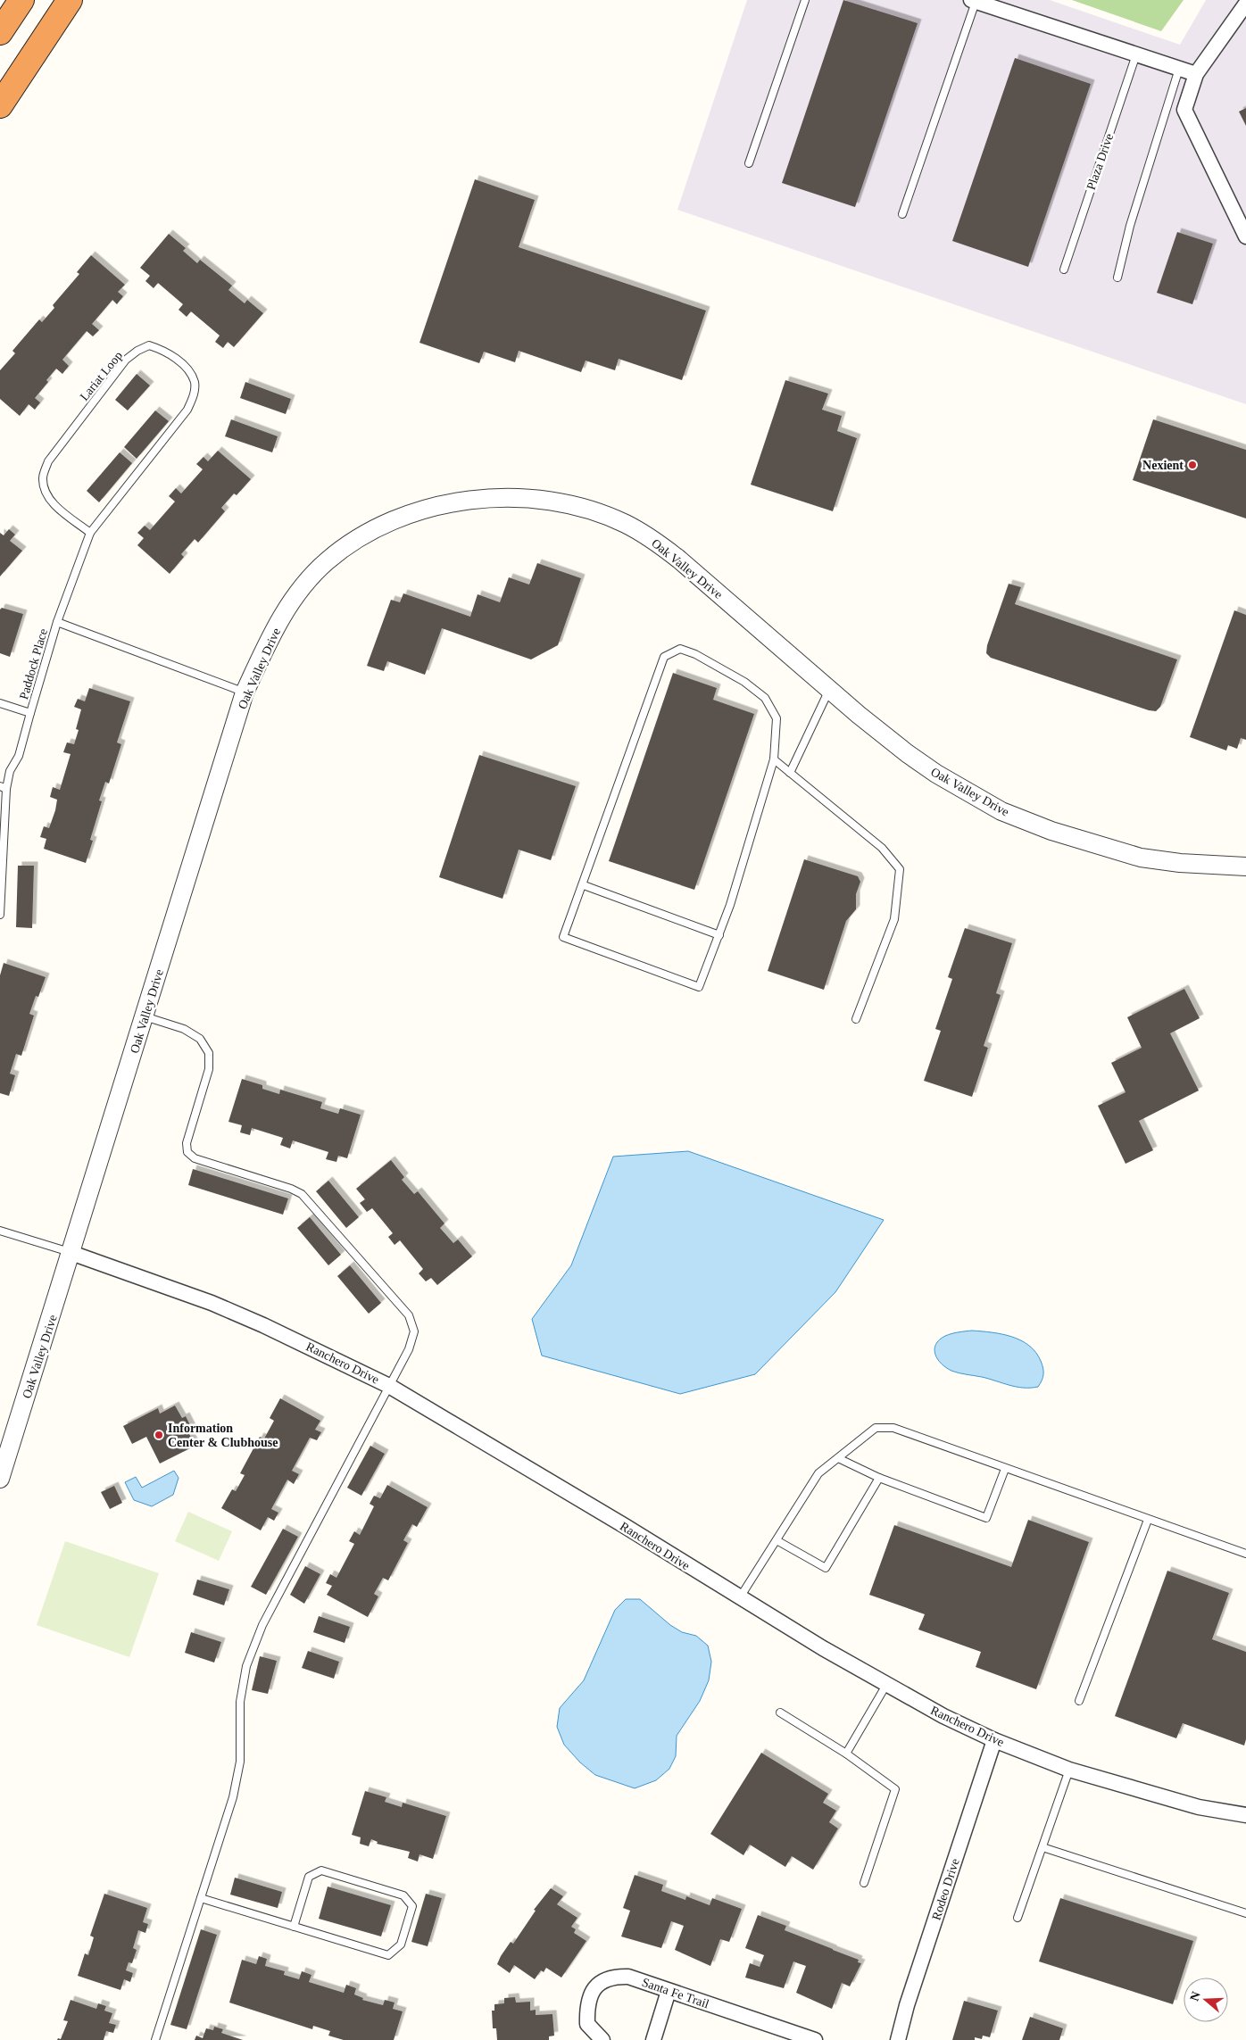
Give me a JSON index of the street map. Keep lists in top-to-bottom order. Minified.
{"streets":{"street":["Oak Valley Drive","Ranchero Drive","Rodeo Drive","Santa Fe Trail"],"lane":["Plaza Drive","Lariat Loop","Paddock Place"]},"crossings":[["Lariat Loop","Paddock Place"],["Oak Valley Drive","Ranchero Drive"],["Ranchero Drive","Rodeo Drive"]],"places":["Nexient","Information Center & Clubhouse"],"north":"left"}
